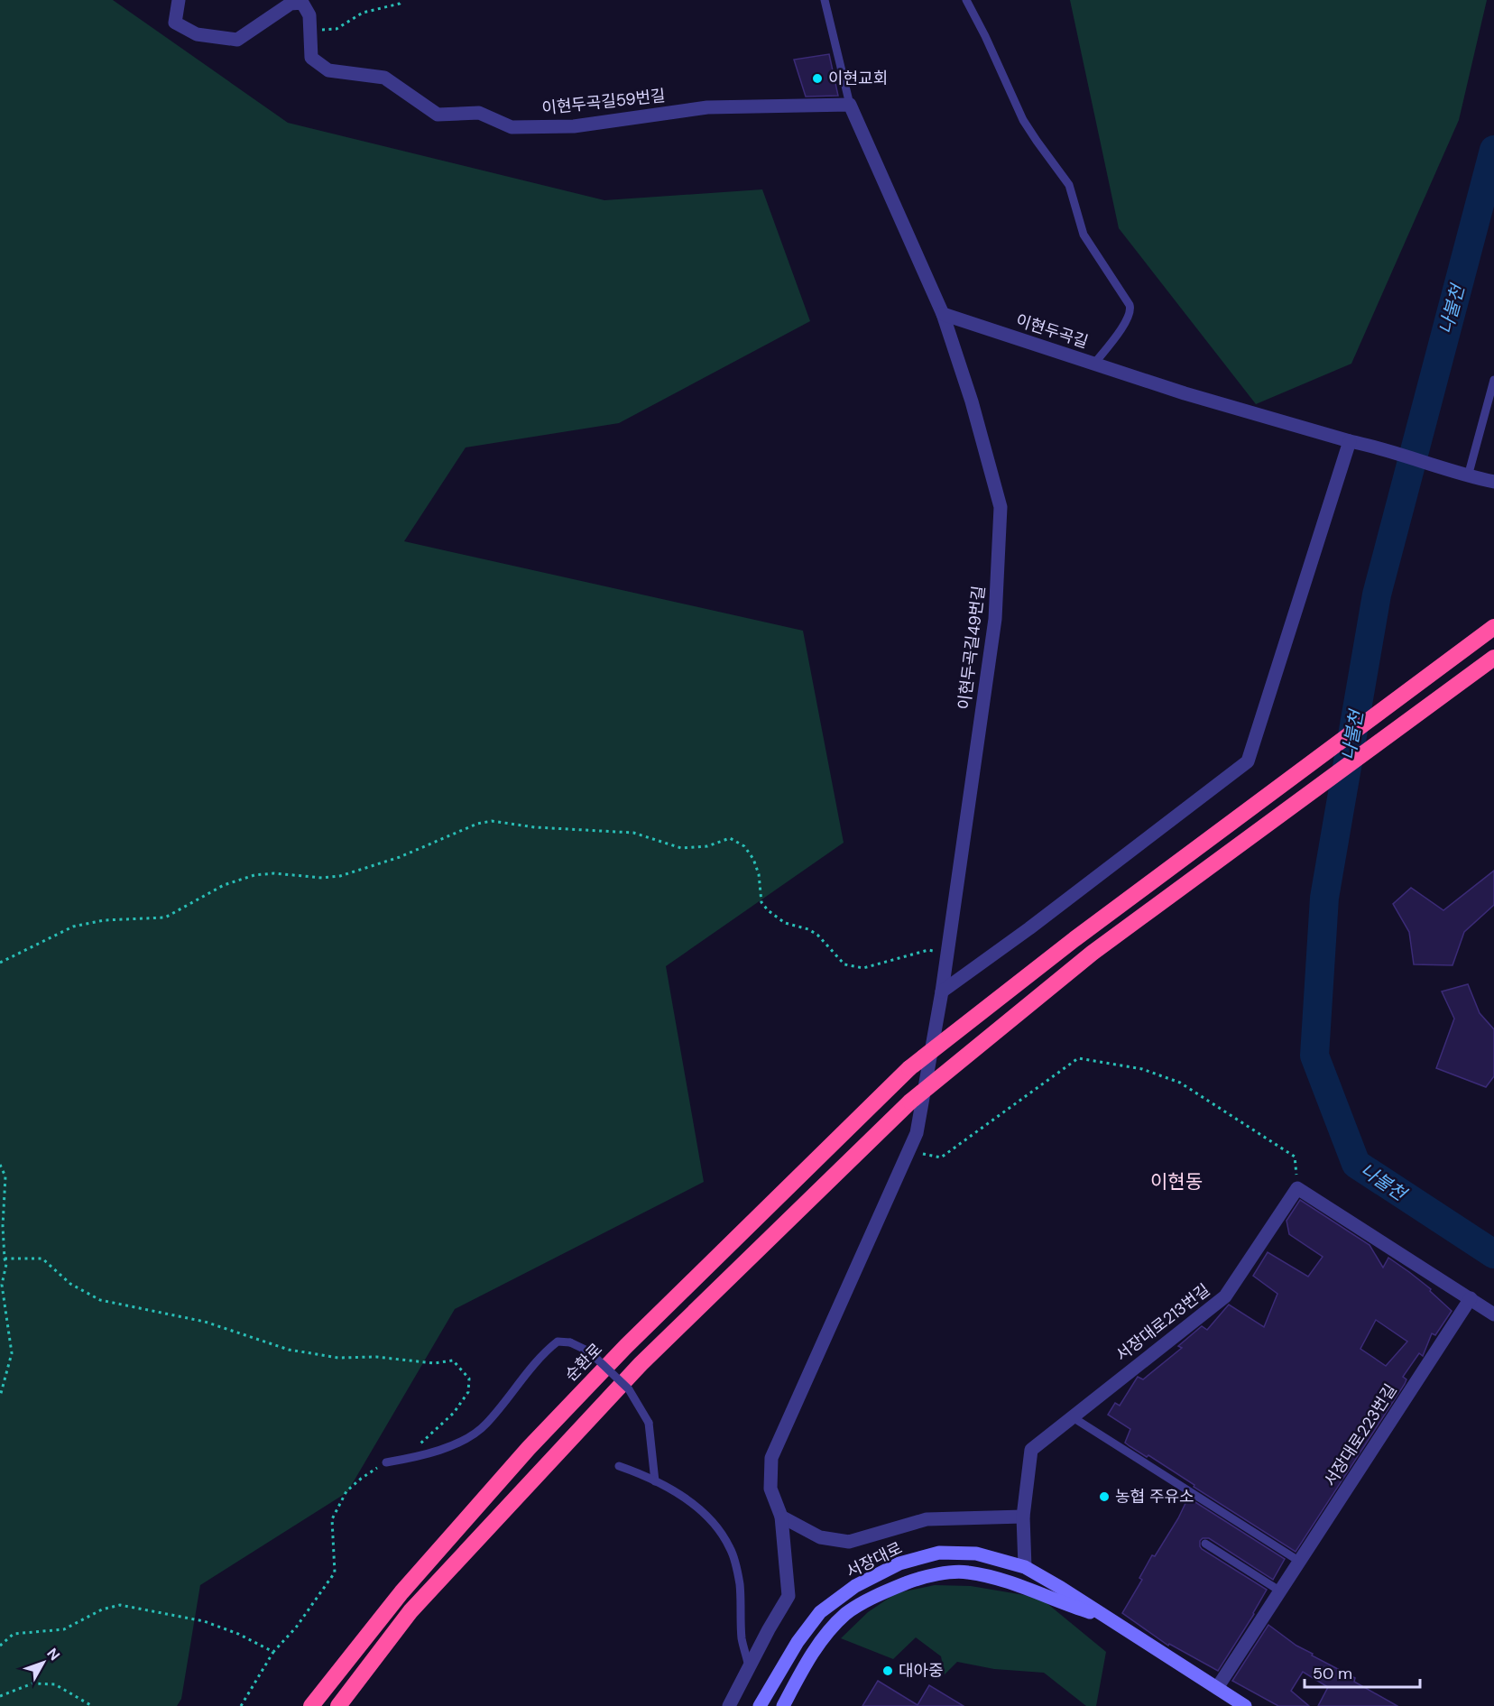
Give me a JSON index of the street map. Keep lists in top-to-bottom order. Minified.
{"streets":{"highway":["순환로"],"street":["이현두곡길59번길","이현두곡길","이현두곡길49번길","서장대로213번길","서장대로223번길","서장대로"]},"crossings":[["이현두곡길","이현두곡길49번길"],["서장대로213번길","서장대로"],["서장대로223번길","서장대로"]],"districts":["이현동"],"water":["나불천"],"places":["이현교회","농협 주유소","대아중"],"scale_bar":"50 m","north":"top right"}
